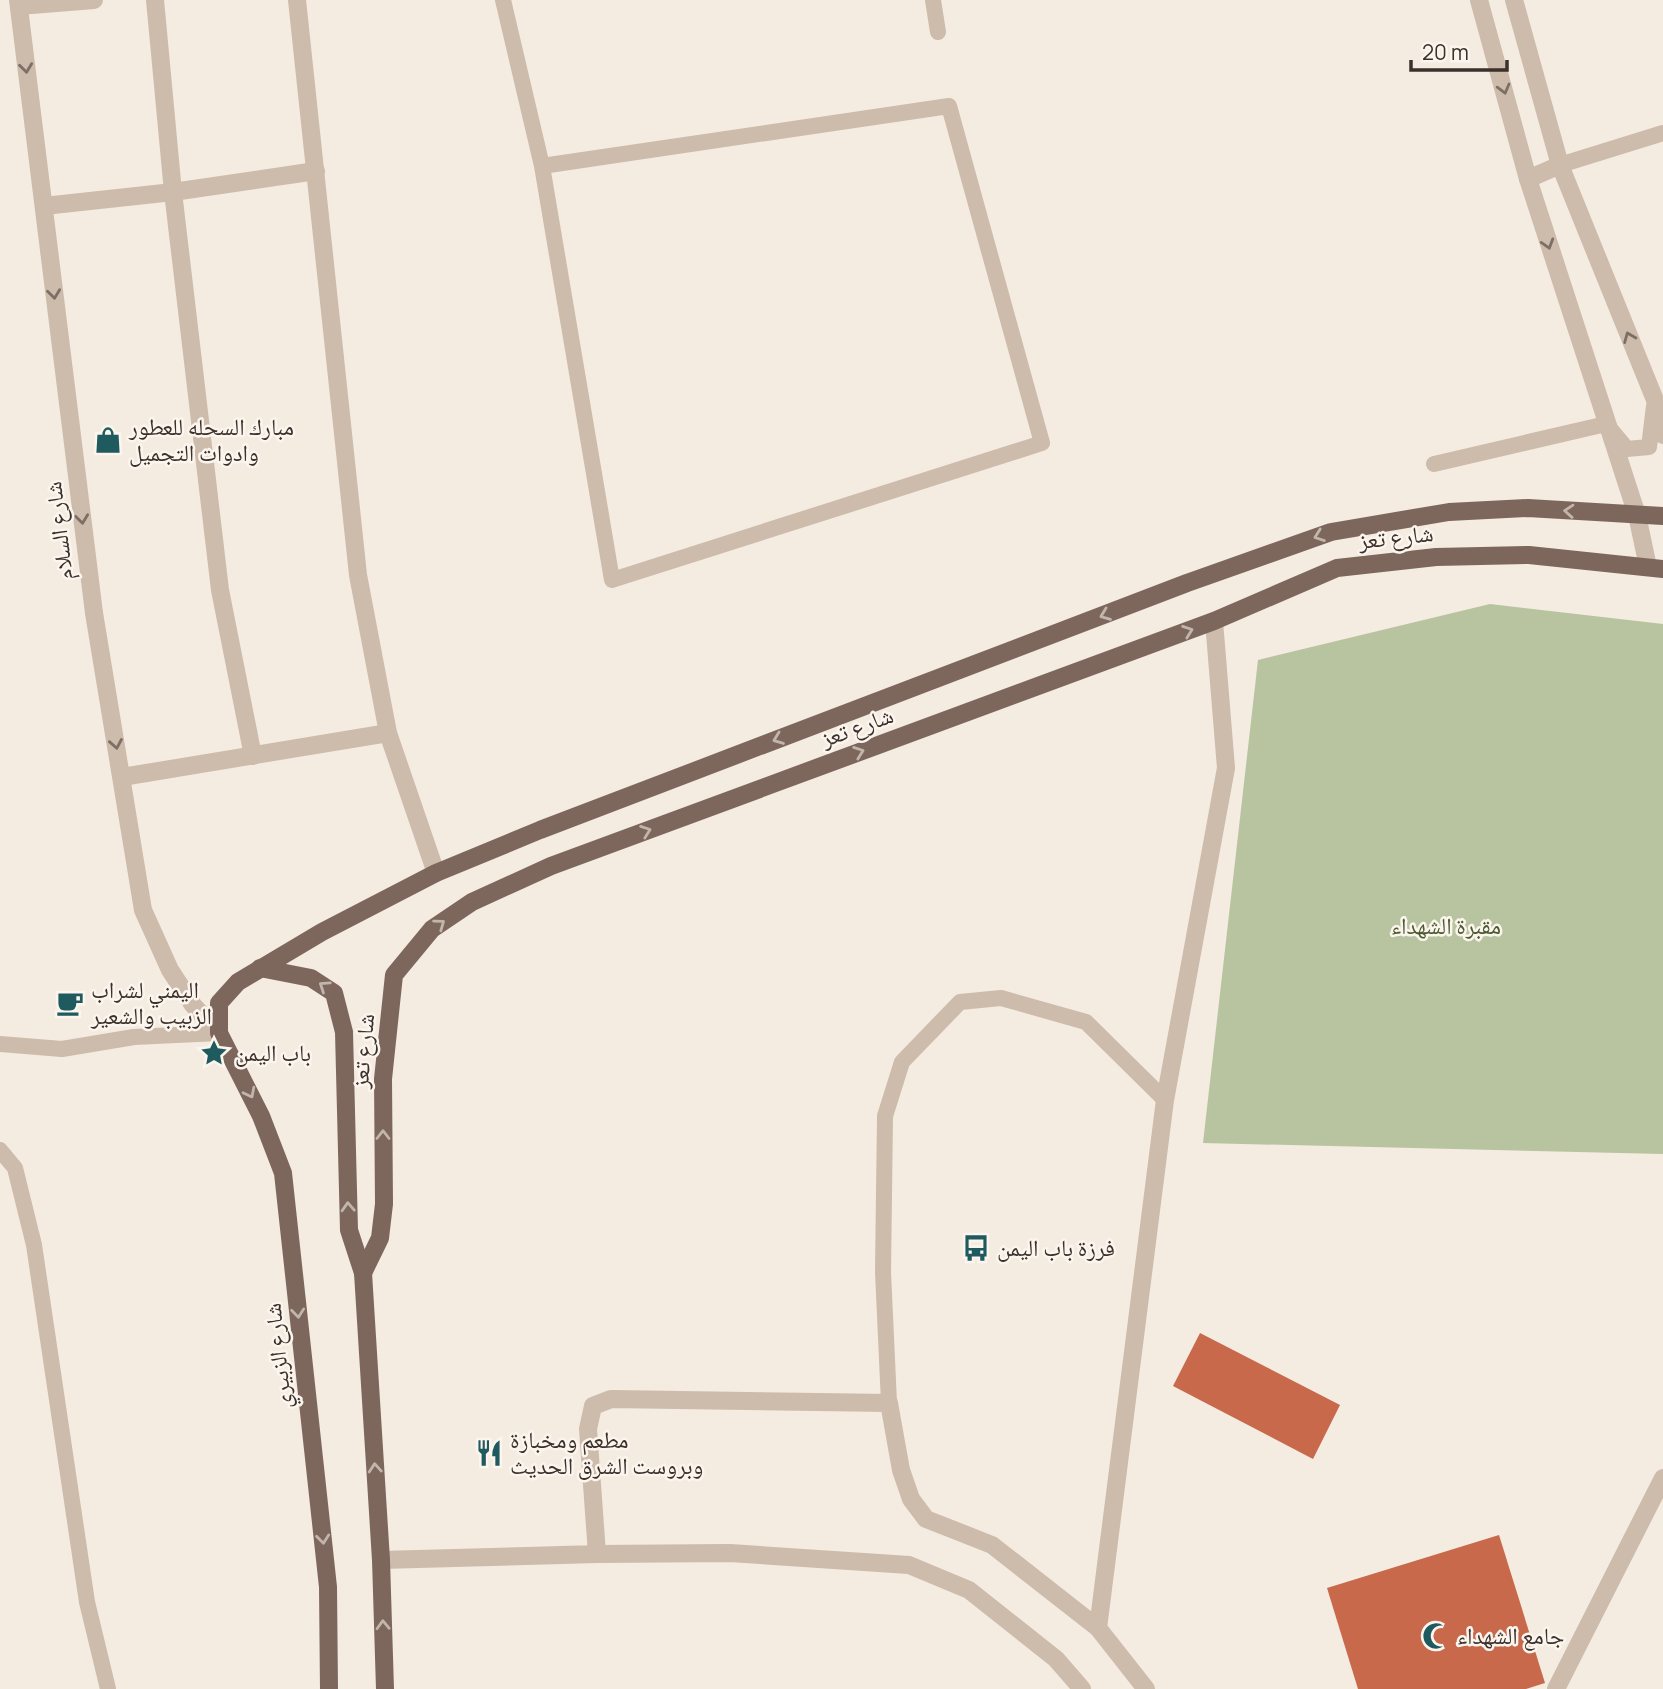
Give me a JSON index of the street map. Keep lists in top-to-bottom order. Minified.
{"streets":{"main road":["شارع تعز","شارع الزبيري"],"street":["شارع السلام"]},"crossings":[["شارع السلام","شارع تعز"],["شارع السلام","شارع الزبيري"],["شارع تعز","شارع الزبيري"]],"parks":["مقبرة الشهداء"],"places":{"shop":["مبارك السحله للعطور وادوات التجميل"],"cafe":["اليمني لشراب الزبيب والشعير"],"place":["باب اليمن"],"bus stop":["فرزة باب اليمن"],"restaurant":["مطعم ومخبازة وبروست الشرق الحديث"],"mosque":["جامع الشهداء"]},"scale_bar":"20 m"}
